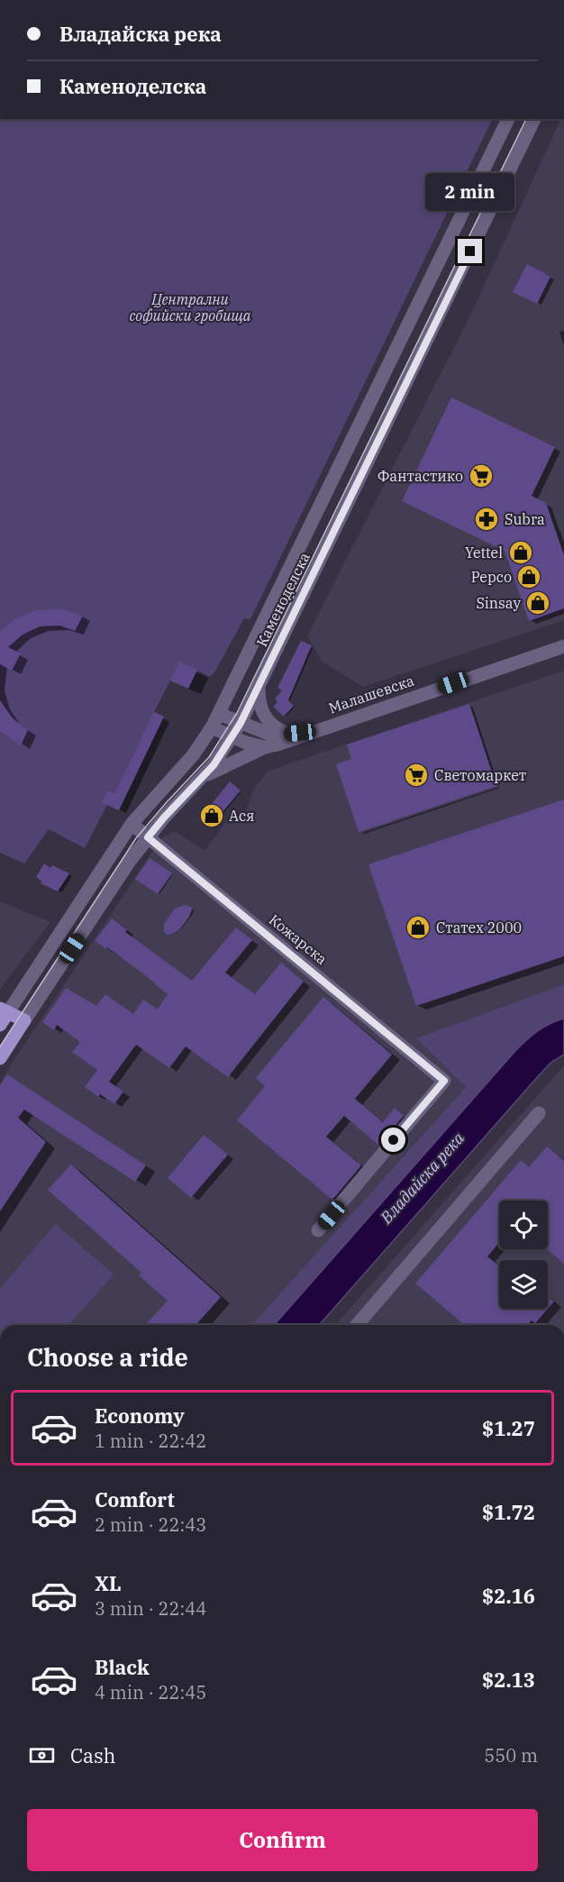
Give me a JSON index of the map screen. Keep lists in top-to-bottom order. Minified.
{"streets":{"main road":["Каменоделска"],"street":["Малашевска","Кожарска"]},"crossings":[["Каменоделска","Малашевска"],["Каменоделска","Кожарска"]],"water":["Владайска река"],"parks":["Централни софийски гробища"],"places":{"supermarket":["Фантастико","Светомаркет"],"pharmacy":["Subra"],"shop":["Yettel","Pepco","Sinsay","Ася","Статех 2000"]},"page":{"banner":["Владайска река","Каменоделска"],"bubble":"2 min","heading":"Choose a ride","list":[{"name":"Economy","note":"1 min · 22:42","value":"$1.27"},{"name":"Comfort","note":"2 min · 22:43","value":"$1.72"},{"name":"XL","note":"3 min · 22:44","value":"$2.16"},{"name":"Black","note":"4 min · 22:45","value":"$2.13"}],"pay":["Cash","550 m"],"buttons":"Confirm"}}
